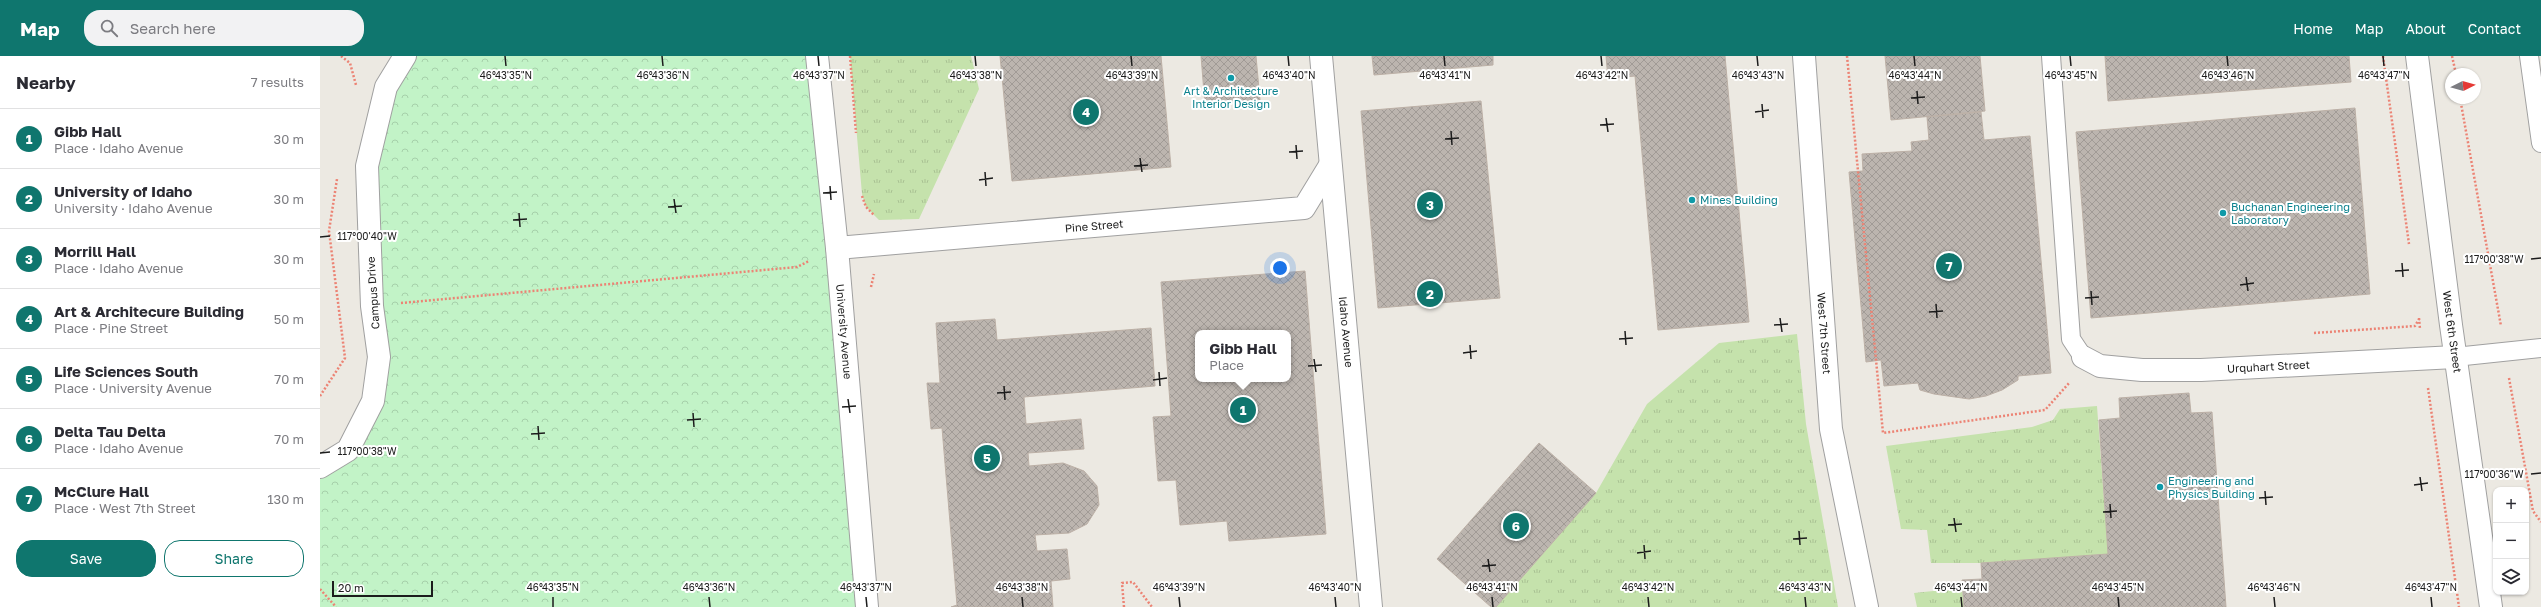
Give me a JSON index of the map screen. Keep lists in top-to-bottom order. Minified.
{"streets":{"street":["Pine Street","Campus Drive","University Avenue","Idaho Avenue","West 6th Street","West 7th Street","Urquhart Street"]},"crossings":[["Pine Street","University Avenue"],["Pine Street","Idaho Avenue"],["West 6th Street","Urquhart Street"]],"places":["Art & Architecture Interior Design","Mines Building","Buchanan Engineering Laboratory","Engineering and Physics Building"],"scale_bar":"20 m","north":"right","page":{"header":"Map","search":"Search here","nav":["Home","Map","About","Contact"],"heading":["Nearby","7 results"],"pins":["4","3","7","2","1","5","6"],"list":[{"mark":"1","name":"Gibb Hall","note":"Place · Idaho Avenue","value":"30 m"},{"mark":"2","name":"University of Idaho","note":"University · Idaho Avenue","value":"30 m"},{"mark":"3","name":"Morrill Hall","note":"Place · Idaho Avenue","value":"30 m"},{"mark":"4","name":"Art & Architecure Building","note":"Place · Pine Street","value":"50 m"},{"mark":"5","name":"Life Sciences South","note":"Place · University Avenue","value":"70 m"},{"mark":"6","name":"Delta Tau Delta","note":"Place · Idaho Avenue","value":"70 m"},{"mark":"7","name":"McClure Hall","note":"Place · West 7th Street","value":"130 m"}],"popup":["Gibb Hall","Place"],"map_buttons":["+","−"],"buttons":["Save","Share"],"scale":"20 m"},"coordinates":["46°43'35\"N","46°43'36\"N","46°43'37\"N","46°43'38\"N","46°43'39\"N","46°43'40\"N","46°43'41\"N","46°43'42\"N","46°43'43\"N","46°43'44\"N","46°43'45\"N","46°43'46\"N","46°43'47\"N","117°00'40\"W","117°00'38\"W","117°00'36\"W"]}
